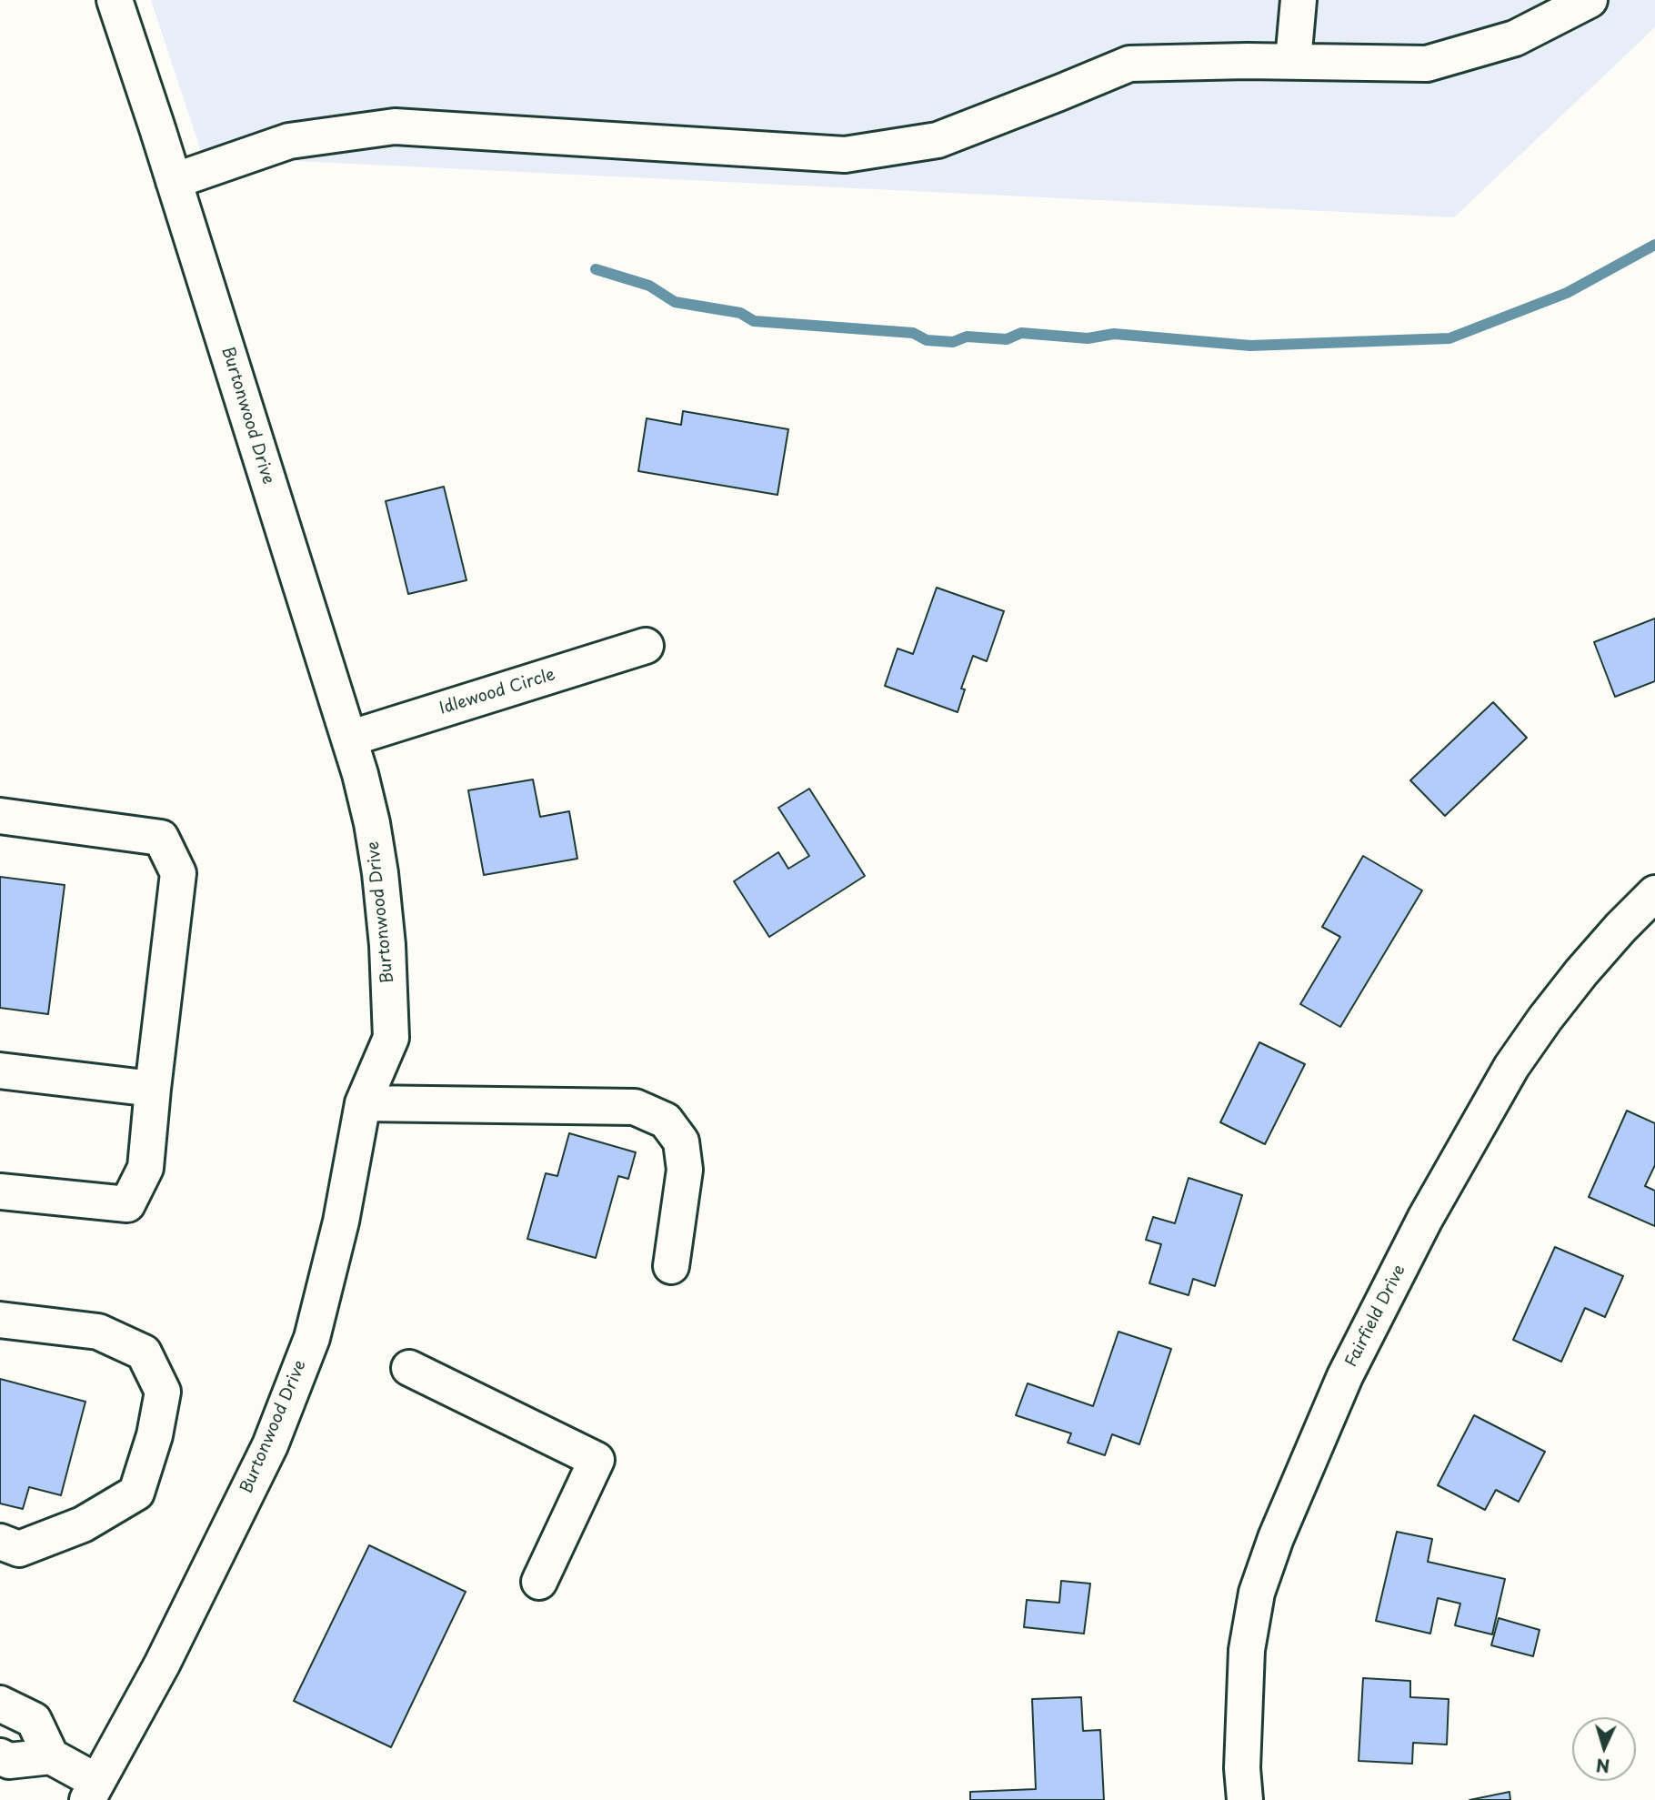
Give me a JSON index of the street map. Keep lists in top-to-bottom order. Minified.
{"streets":{"street":["Burtonwood Drive","Idlewood Circle","Fairfield Drive"]},"crossings":[["Burtonwood Drive","Idlewood Circle"]],"north":"bottom"}
